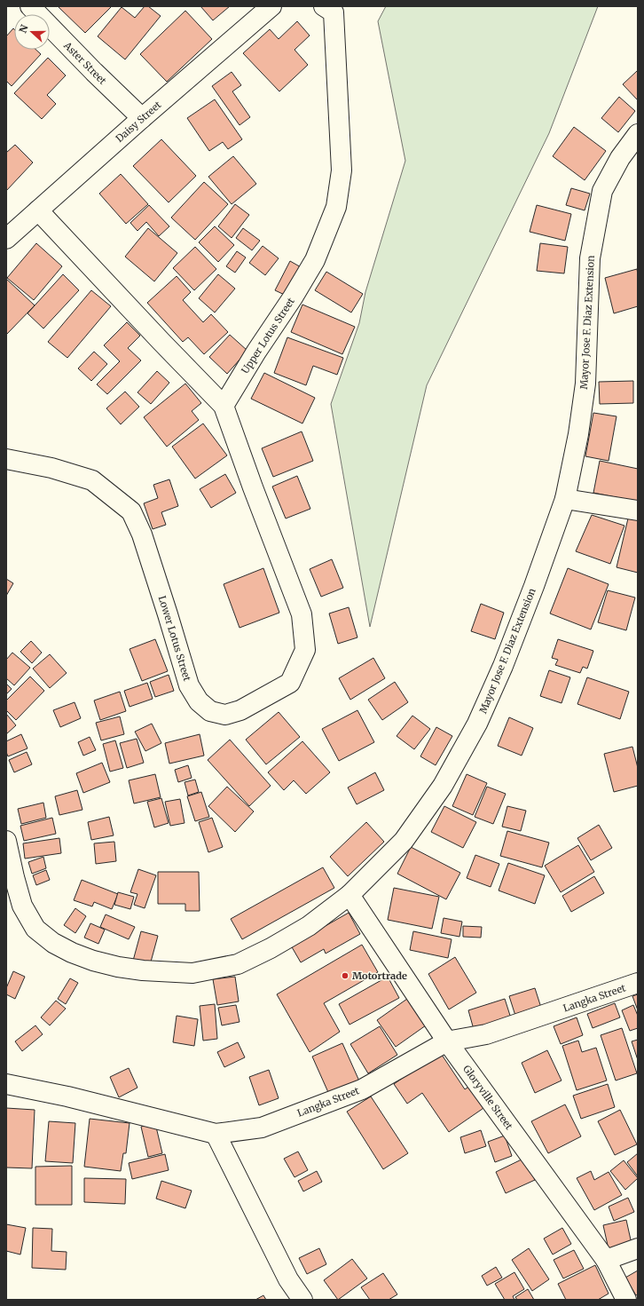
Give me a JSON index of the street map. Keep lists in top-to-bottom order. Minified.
{"streets":{"street":["Aster Street","Daisy Street","Mayor Jose F. Diaz Extension","Upper Lotus Street","Lower Lotus Street","Langka Street","Gloryville Street"]},"crossings":[["Aster Street","Daisy Street"],["Mayor Jose F. Diaz Extension","Gloryville Street"],["Upper Lotus Street","Lower Lotus Street"],["Langka Street","Gloryville Street"]],"places":["Motortrade"],"north":"left"}
